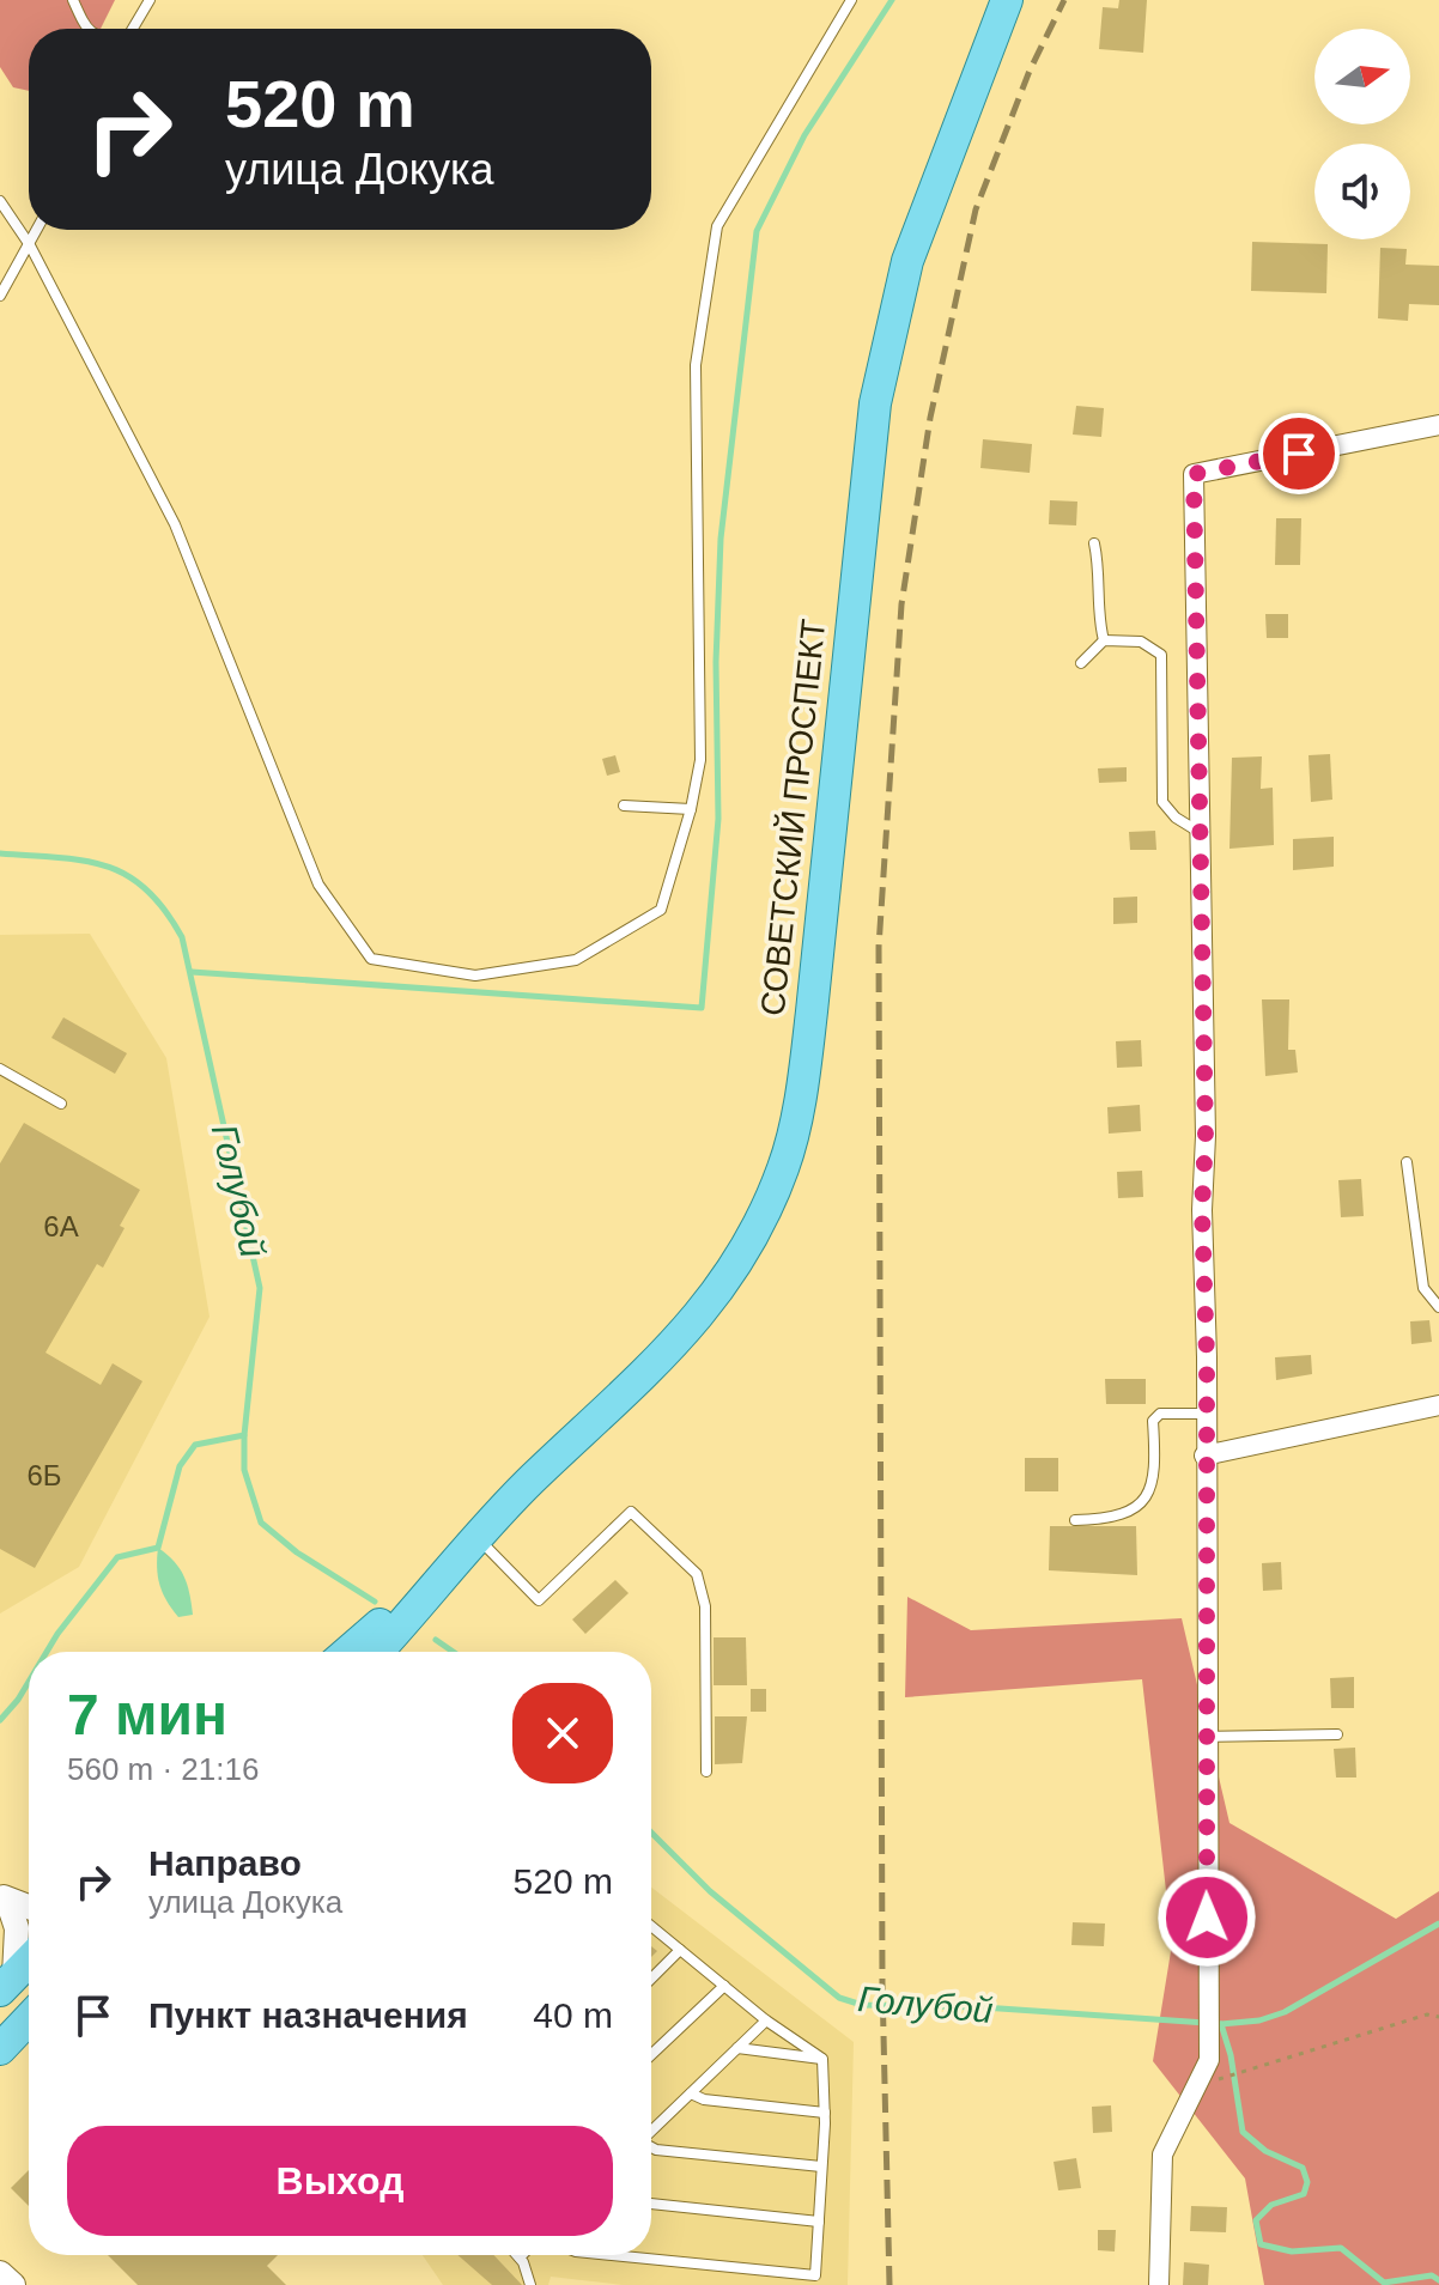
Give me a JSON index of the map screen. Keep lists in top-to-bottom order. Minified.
{"streets":{"main road":["СОВЕТСКИЙ ПРОСПЕКТ"]},"water":["Голубой"],"house_numbers":["6А","6Б"],"north":"right","page":{"turn":["520 m","улица Докука"],"heading":["7 мин","560 m · 21:16"],"list":[{"name":"Направо","note":"улица Докука","value":"520 m"},{"name":"Пункт назначения","value":"40 m"}],"buttons":"Выход"}}
